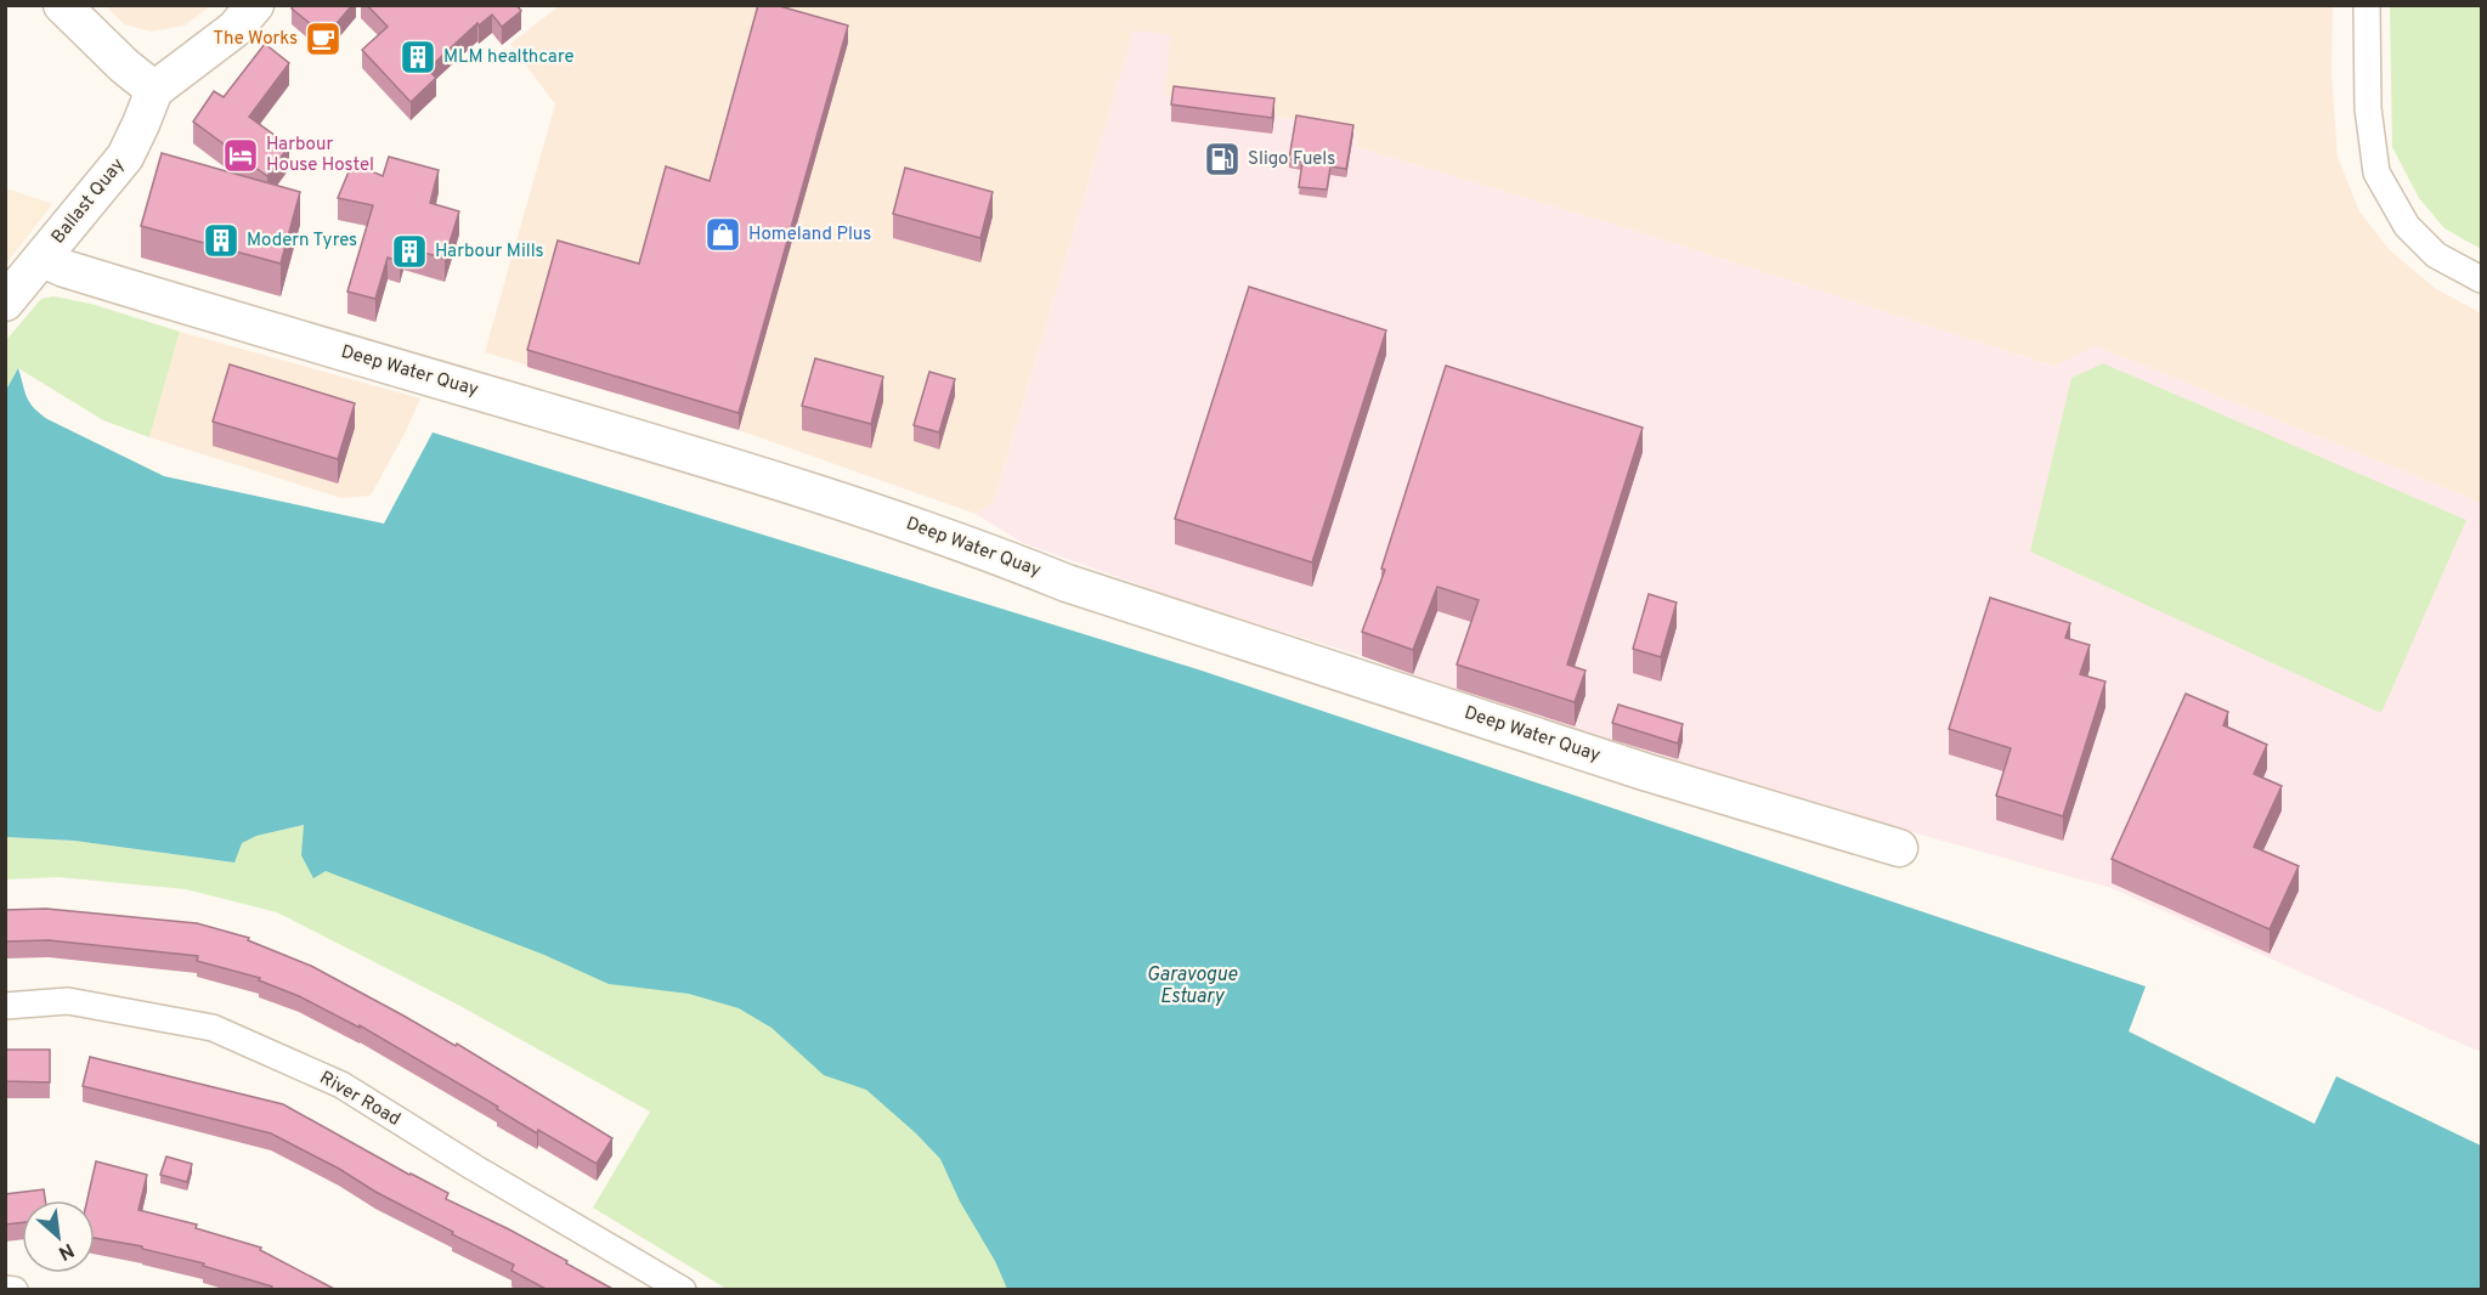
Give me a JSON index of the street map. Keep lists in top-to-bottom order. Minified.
{"streets":{"street":["Ballast Quay","Deep Water Quay","River Road"]},"crossings":[["Ballast Quay","Deep Water Quay"]],"water":["Garavogue Estuary"],"places":{"cafe":["The Works"],"building":["MLM healthcare","Modern Tyres","Harbour Mills"],"hotel":["Harbour House Hostel"],"fuel station":["Sligo Fuels"],"shop":["Homeland Plus"]},"north":"bottom right"}
